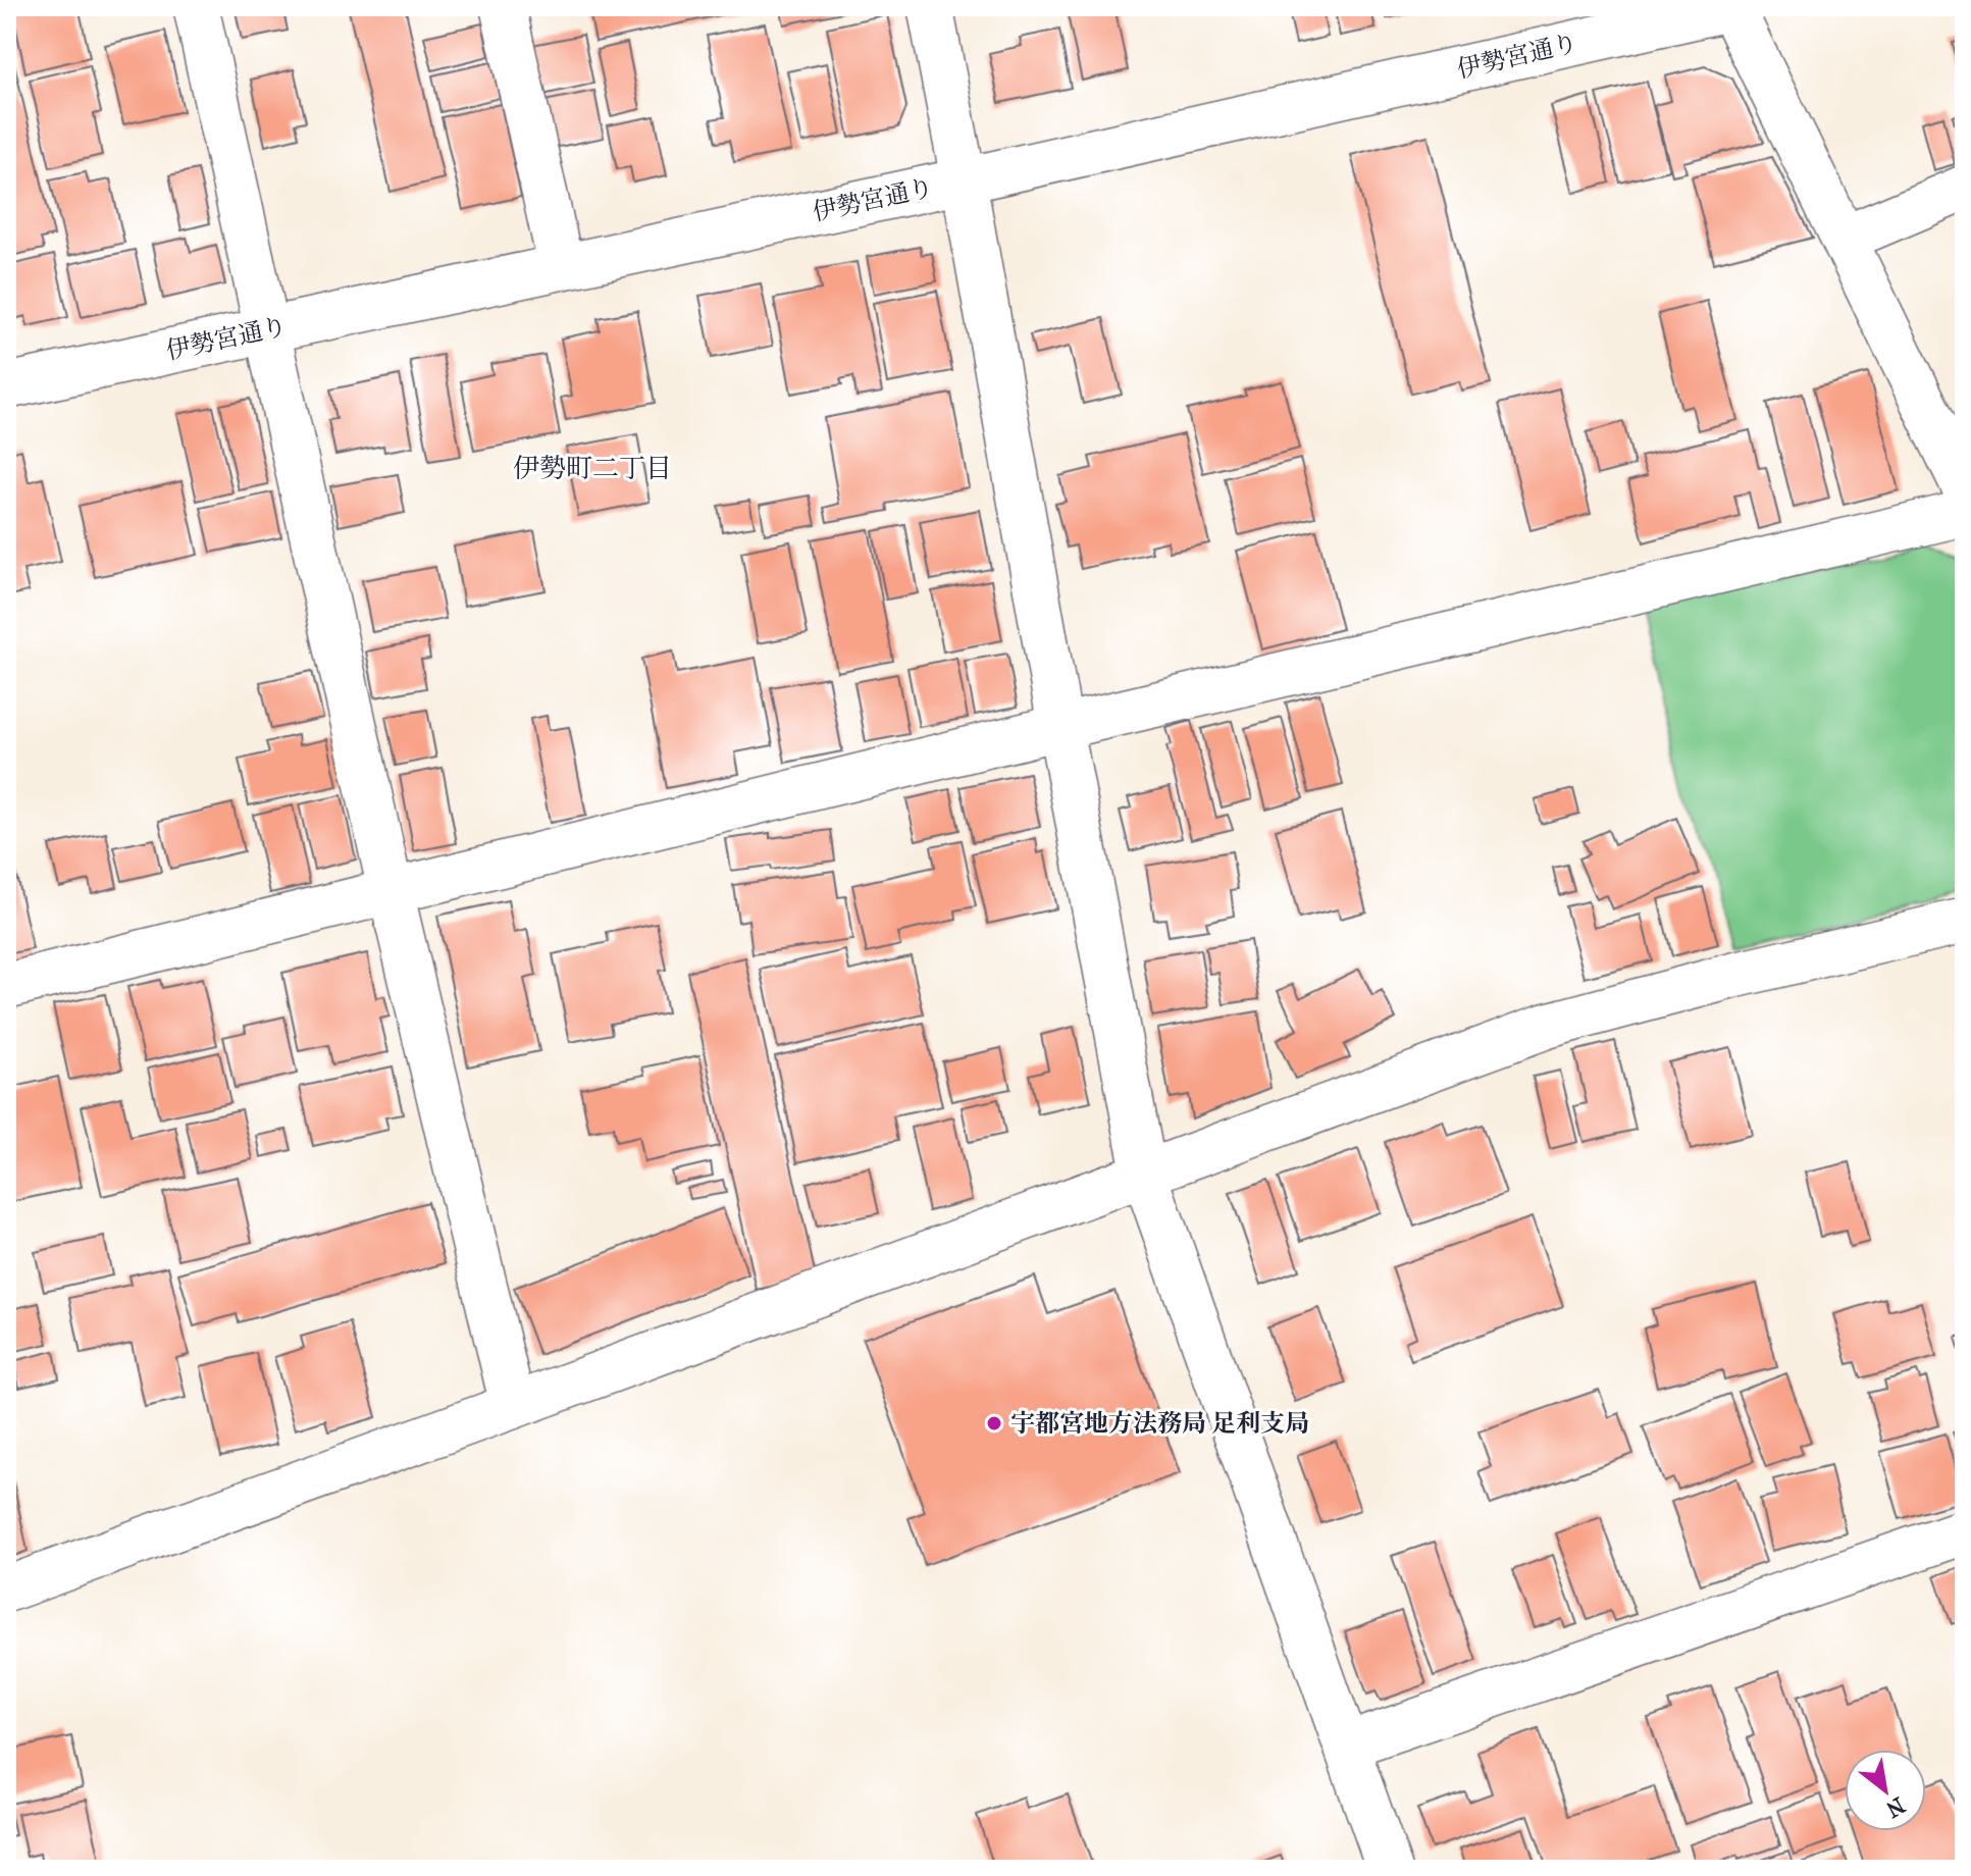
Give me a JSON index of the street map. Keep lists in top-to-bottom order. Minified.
{"streets":{"street":["伊勢宮通り"]},"districts":["伊勢町二丁目"],"places":["宇都宮地方法務局 足利支局"],"north":"bottom right"}
